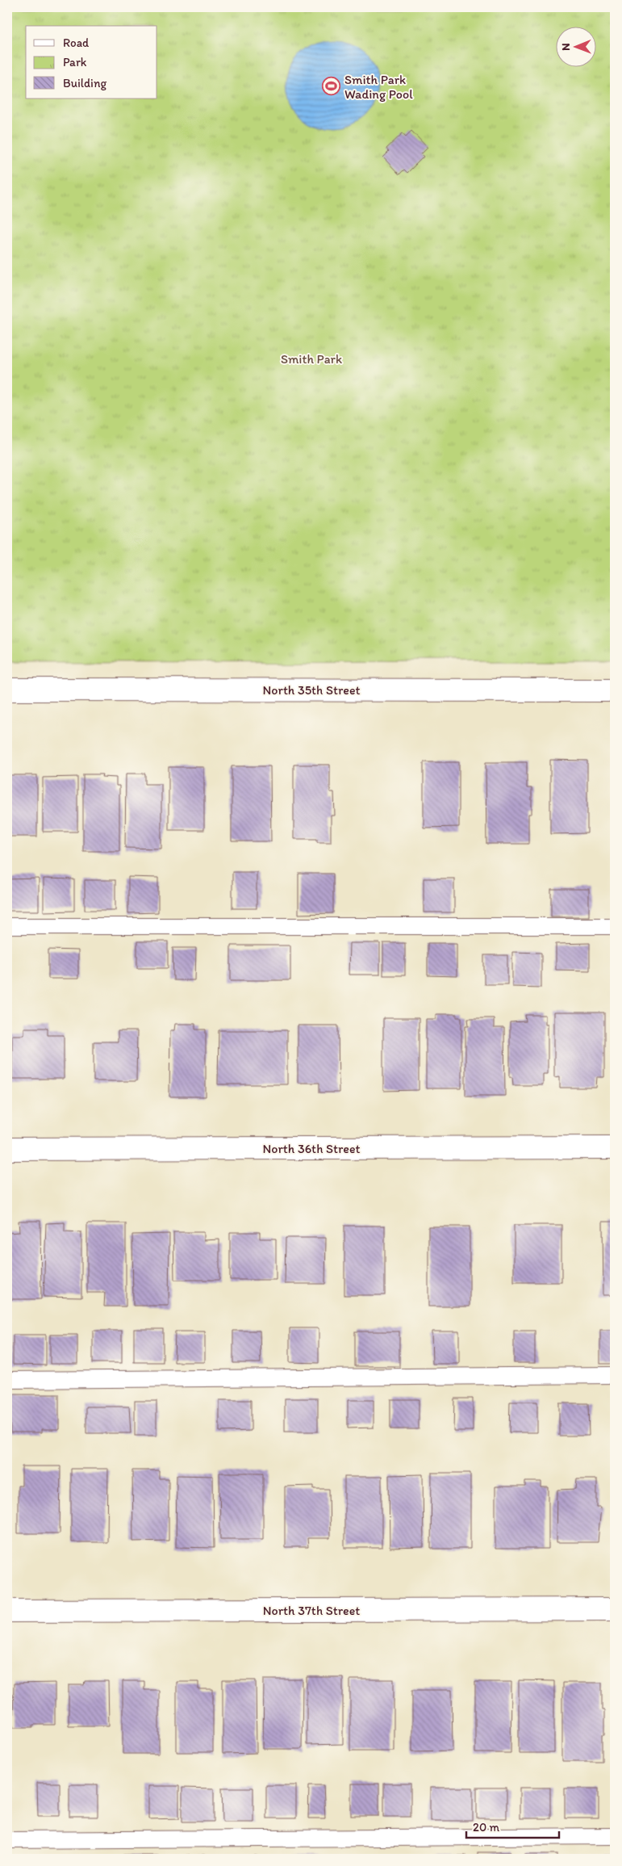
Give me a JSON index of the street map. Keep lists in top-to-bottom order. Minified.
{"streets":{"street":["North 35th Street","North 36th Street","North 37th Street"]},"parks":["Smith Park"],"places":{"sports":["Smith Park Wading Pool"]},"legend":["Road","Park","Building"],"scale_bar":"20 m","north":"left"}
